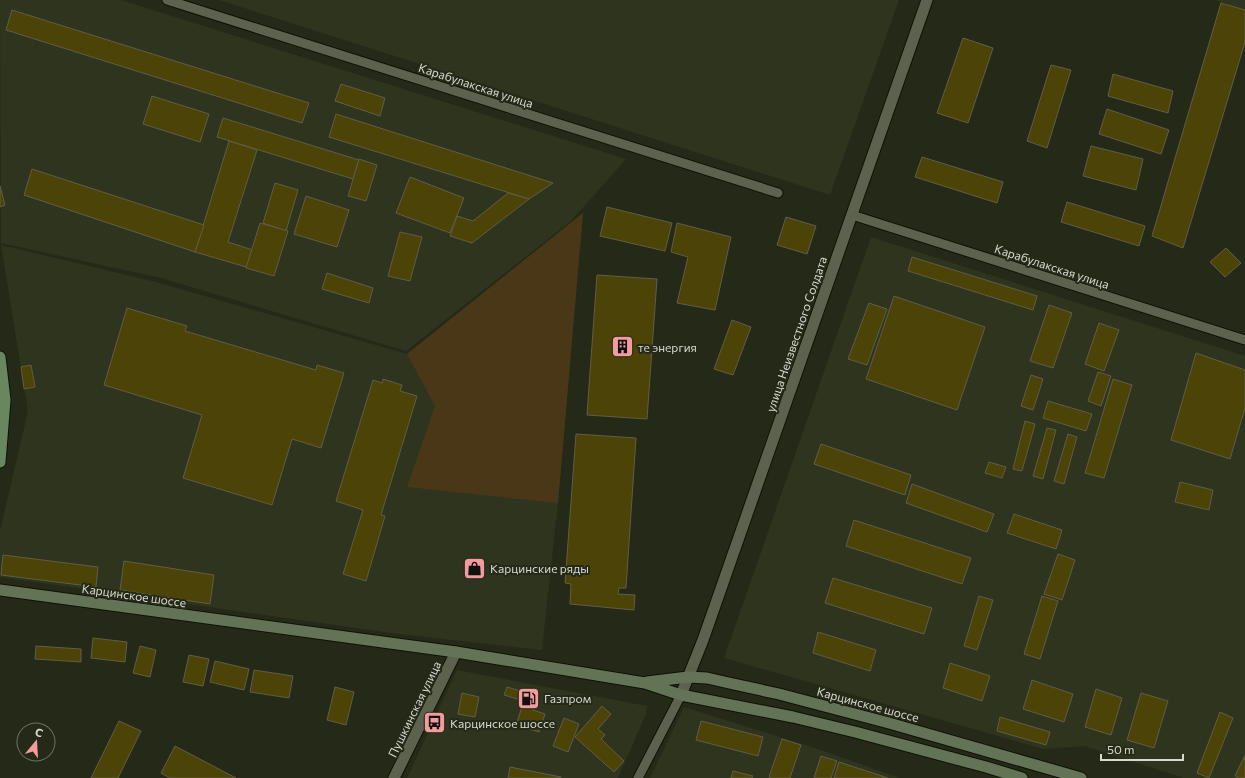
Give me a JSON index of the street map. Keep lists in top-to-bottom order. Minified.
{"streets":{"main road":["Карцинское шоссе"],"street":["Карабулакская улица","улица Неизвестного Солдата","Пушкинская улица"]},"crossings":[["Карабулакская улица","улица Неизвестного Солдата"],["улица Неизвестного Солдата","Карцинское шоссе"],["Карцинское шоссе","Пушкинская улица"]],"places":{"building":["те энергия"],"shop":["Карцинские ряды"],"fuel station":["Газпром"],"bus stop":["Карцинское шоссе"]},"scale_bar":"50 m","north":"top"}
